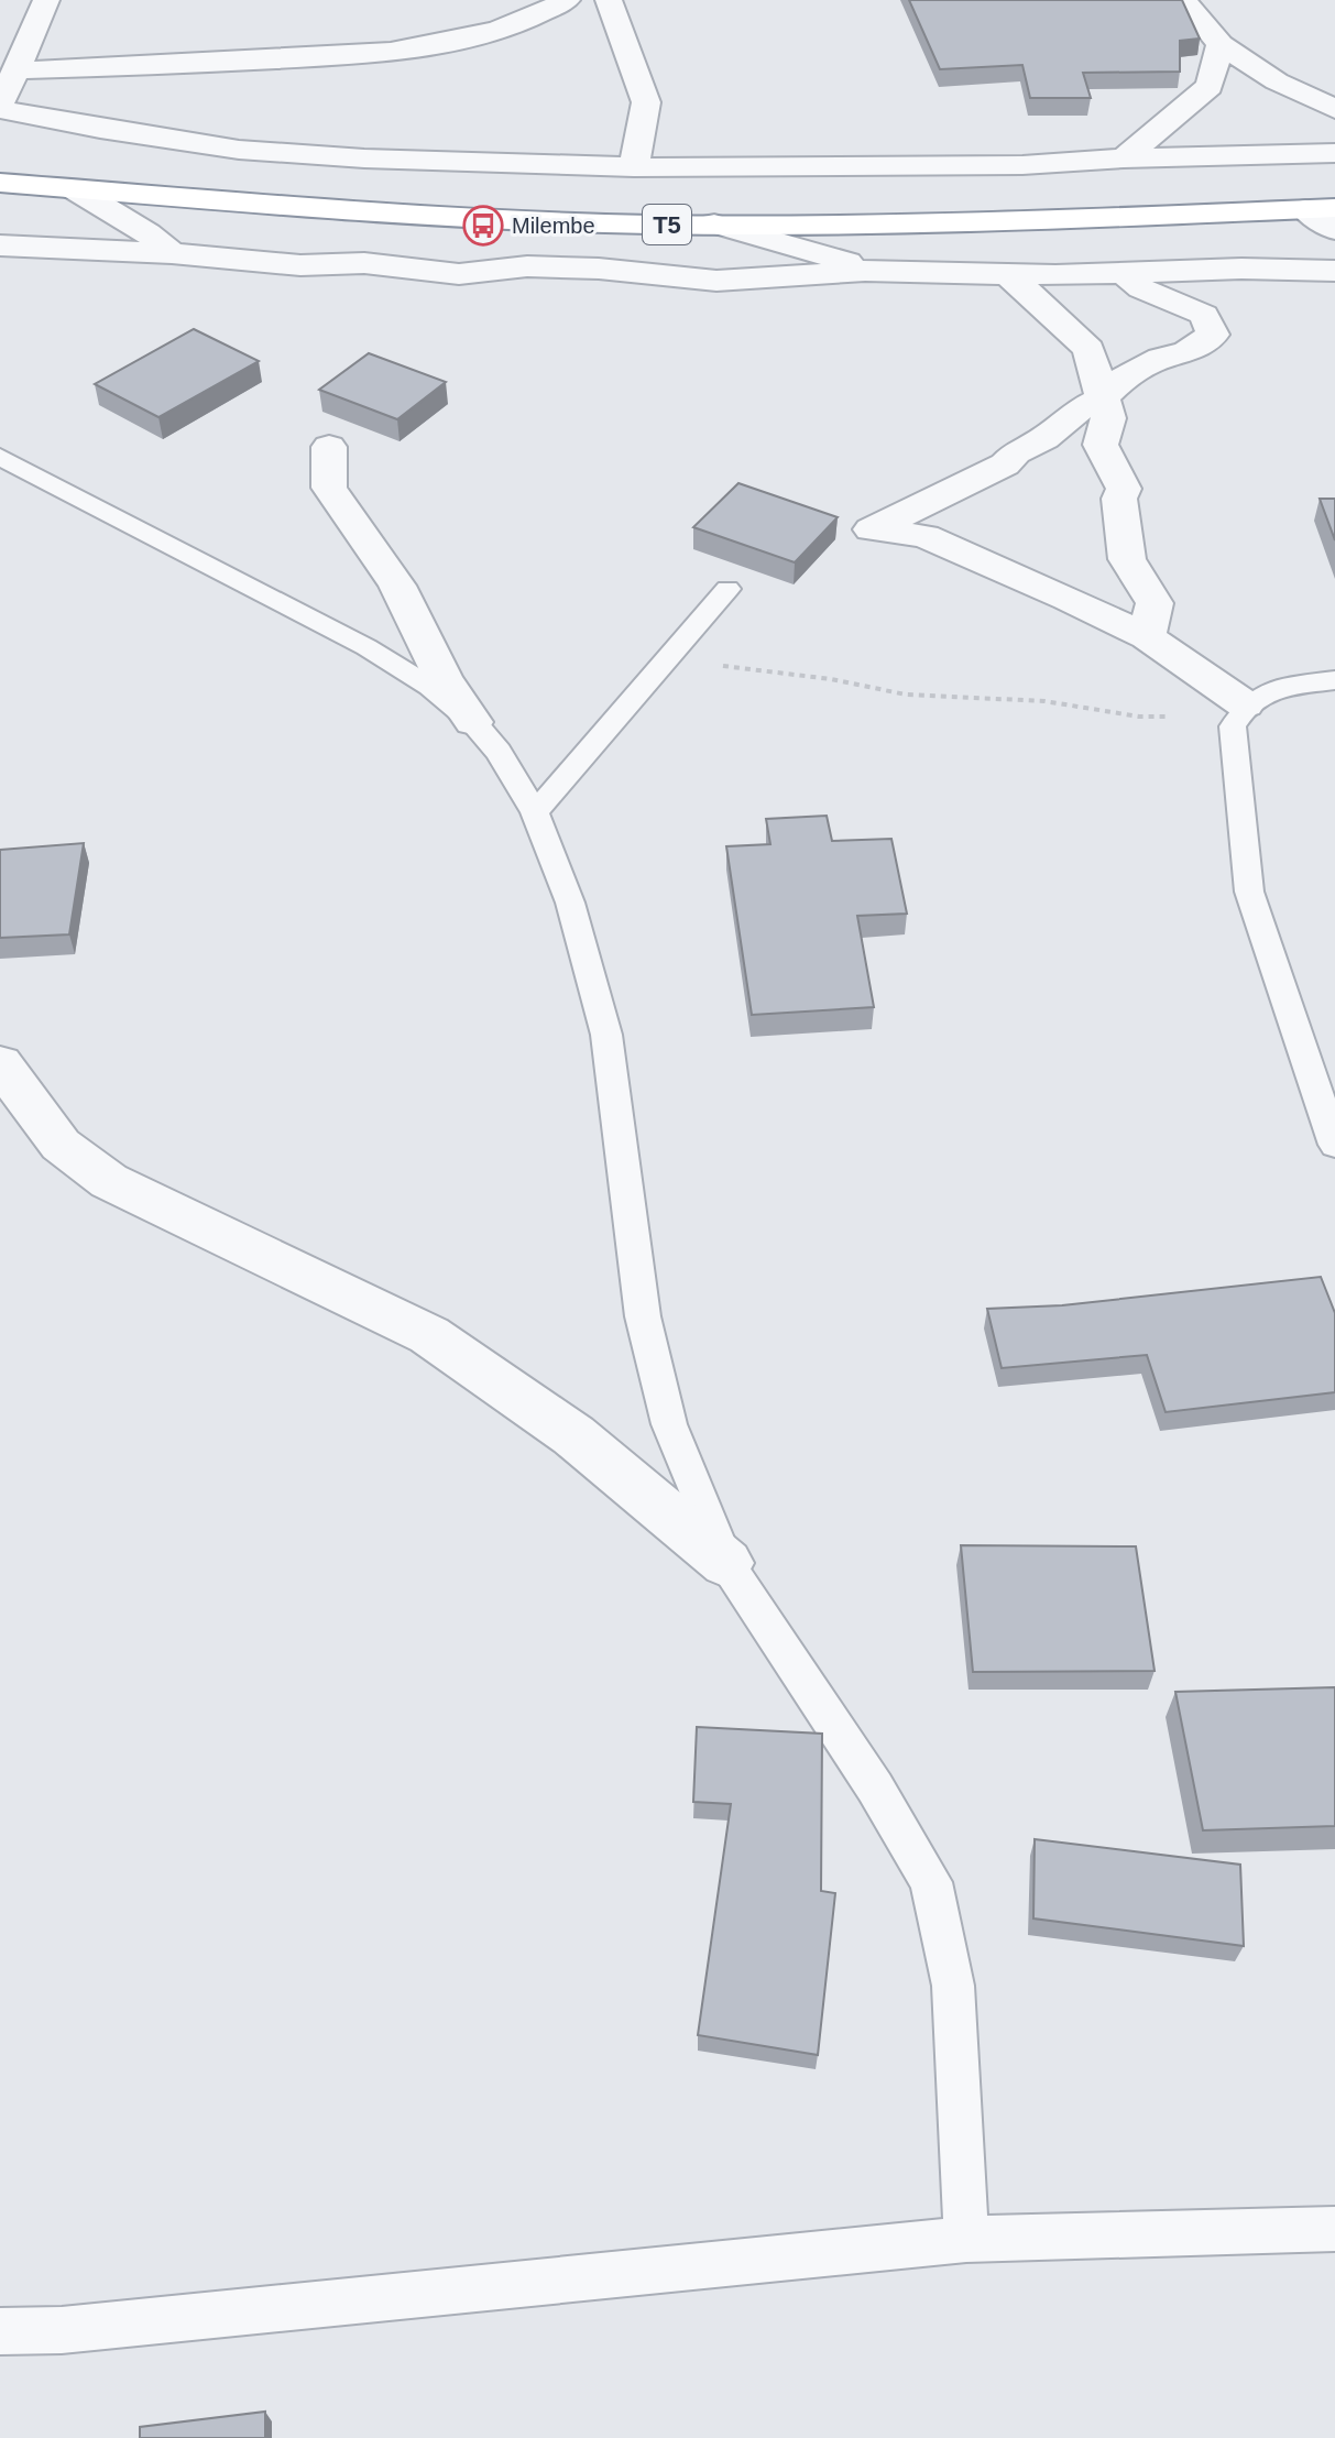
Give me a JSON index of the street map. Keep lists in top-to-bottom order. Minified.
{"streets":{"highway":["T5"]},"places":{"bus stop":["Milembe"]}}
